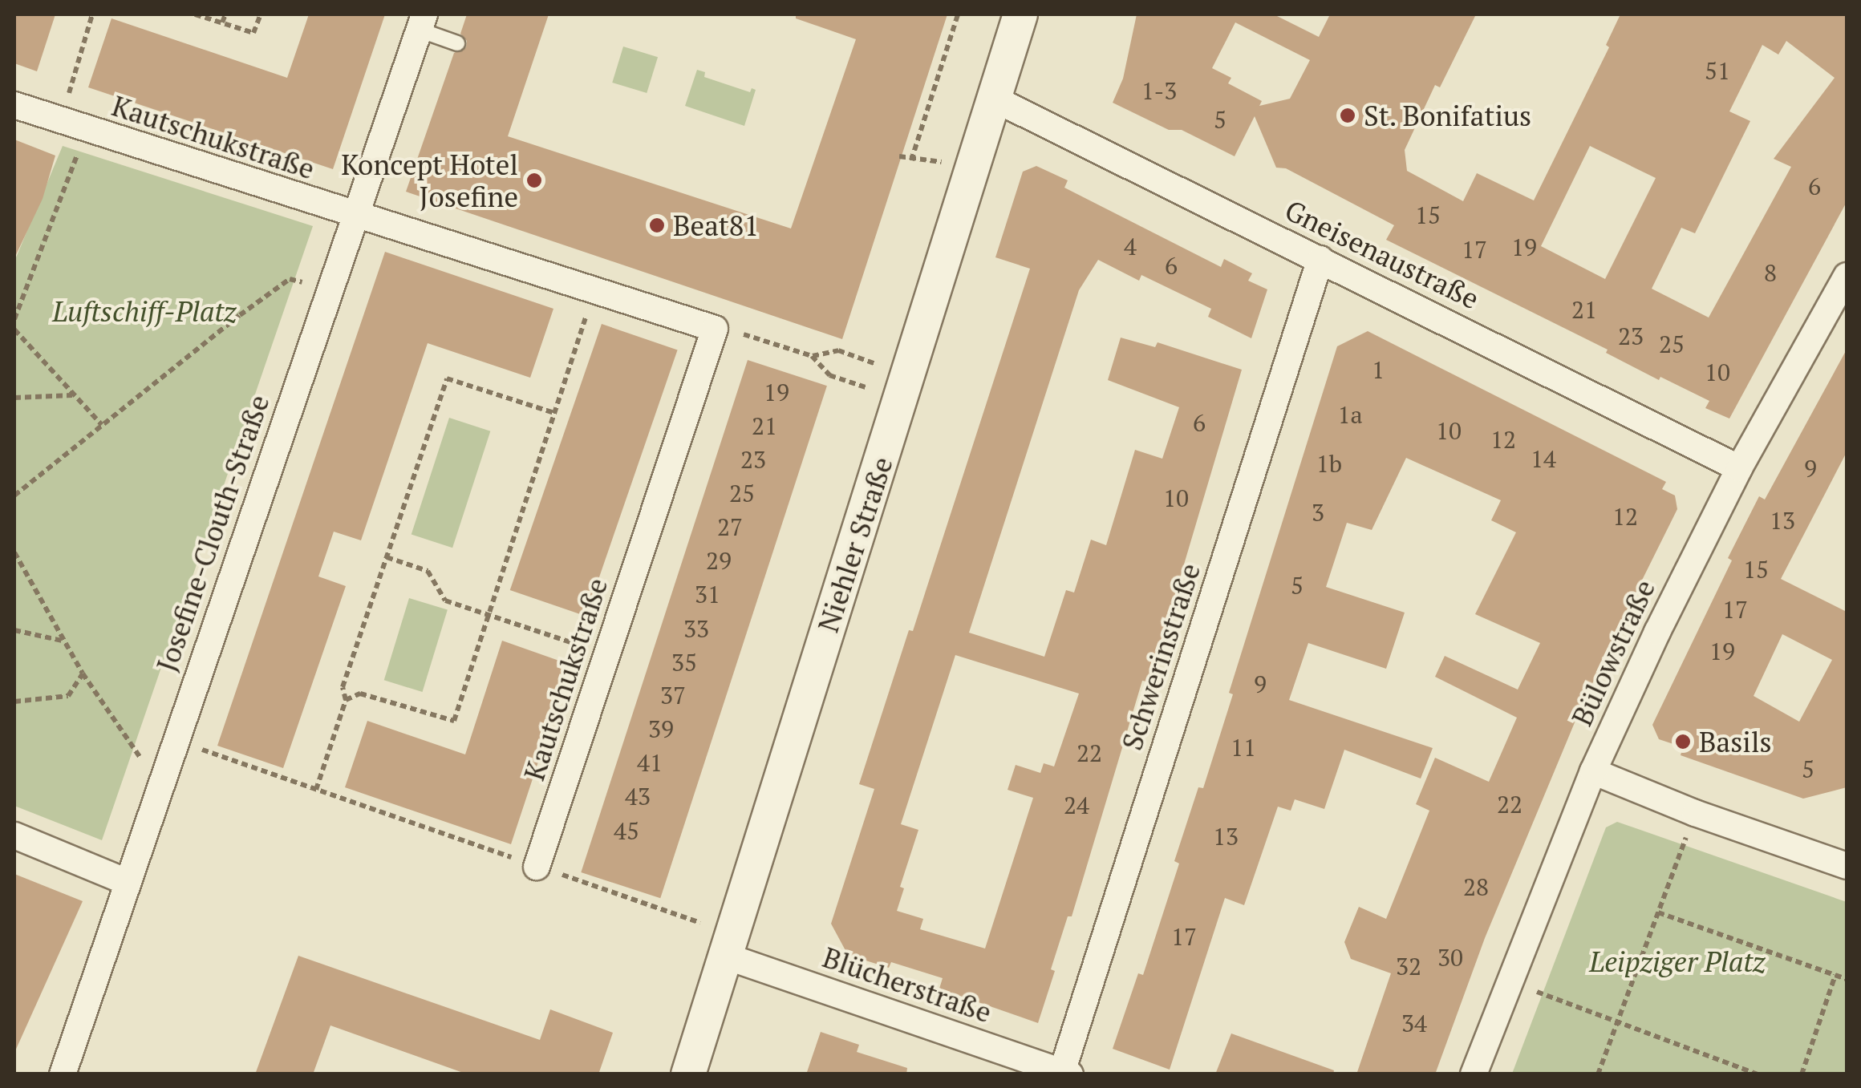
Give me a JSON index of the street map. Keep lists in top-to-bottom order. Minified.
{"streets":{"street":["Kautschukstraße","Gneisenaustraße","Josefine-Clouth-Straße","Niehler Straße","Bülowstraße","Schwerinstraße","Blücherstraße"]},"crossings":[["Kautschukstraße","Josefine-Clouth-Straße"],["Gneisenaustraße","Niehler Straße"],["Gneisenaustraße","Bülowstraße"],["Gneisenaustraße","Schwerinstraße"],["Niehler Straße","Blücherstraße"],["Schwerinstraße","Blücherstraße"]],"parks":["Luftschiff-Platz","Leipziger Platz"],"places":["St. Bonifatius","Koncept Hotel Josefine","Beat81","Basils"],"house_numbers":["51","1-3","5","6","15","4","19","17","6","8","21","23","25","1","10","19","1a","6","21","10","12","14","23","1b","9","25","10","3","12","13","27","29","15","5","31","17","33","19","35","9","37","39","11","22","41","5","43","22","24","45","13","28","17","30","32","34"]}
